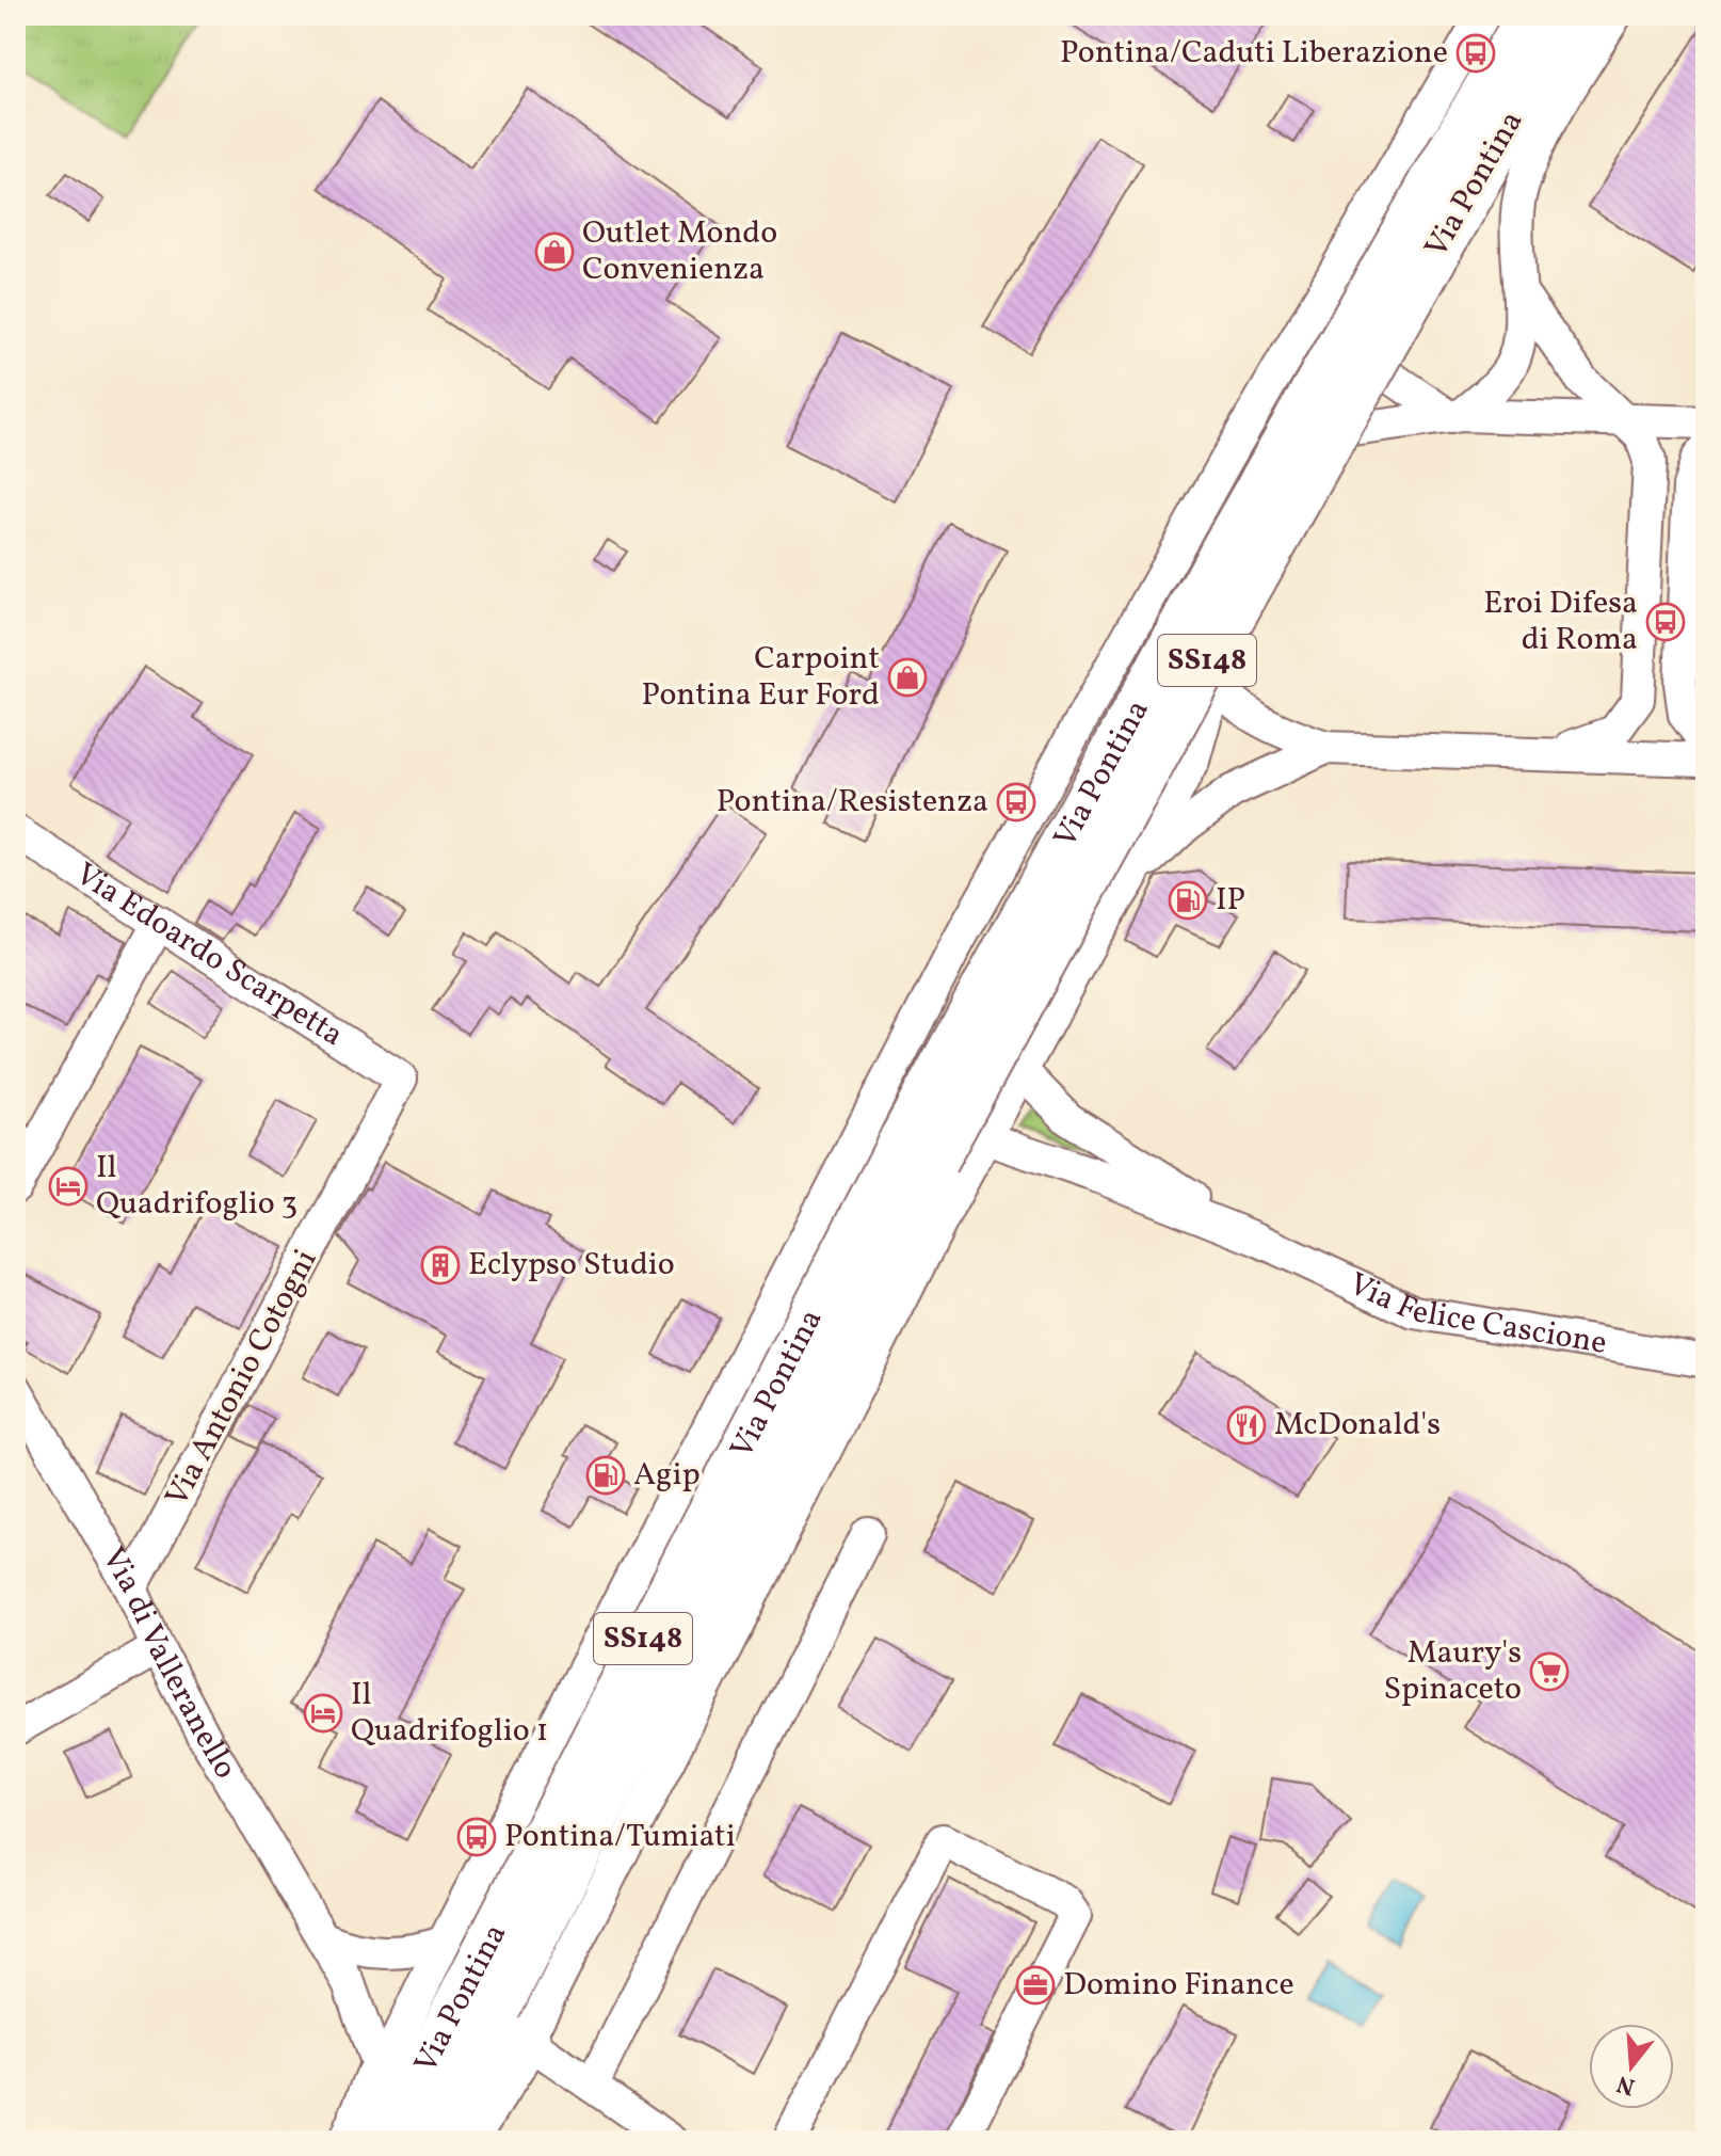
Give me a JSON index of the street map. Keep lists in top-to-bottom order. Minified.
{"streets":{"highway":["Via Pontina","SS148"],"street":["Via Edoardo Scarpetta","Via Felice Cascione","Via Antonio Cotogni","Via di Valleranello"]},"crossings":[["Via Pontina","Via di Valleranello"],["Via Edoardo Scarpetta","Via Antonio Cotogni"],["Via Antonio Cotogni","Via di Valleranello"]],"places":{"bus stop":["Pontina/Caduti Liberazione","Eroi Difesa di Roma","Pontina/Resistenza","Pontina/Tumiati"],"shop":["Outlet Mondo Convenienza","Carpoint Pontina Eur Ford"],"fuel station":["IP","Agip"],"hotel":["Il Quadrifoglio 3","Il Quadrifoglio 1"],"building":["Eclypso Studio"],"restaurant":["McDonald's"],"supermarket":["Maury's Spinaceto"],"office":["Domino Finance"]},"north":"bottom"}
